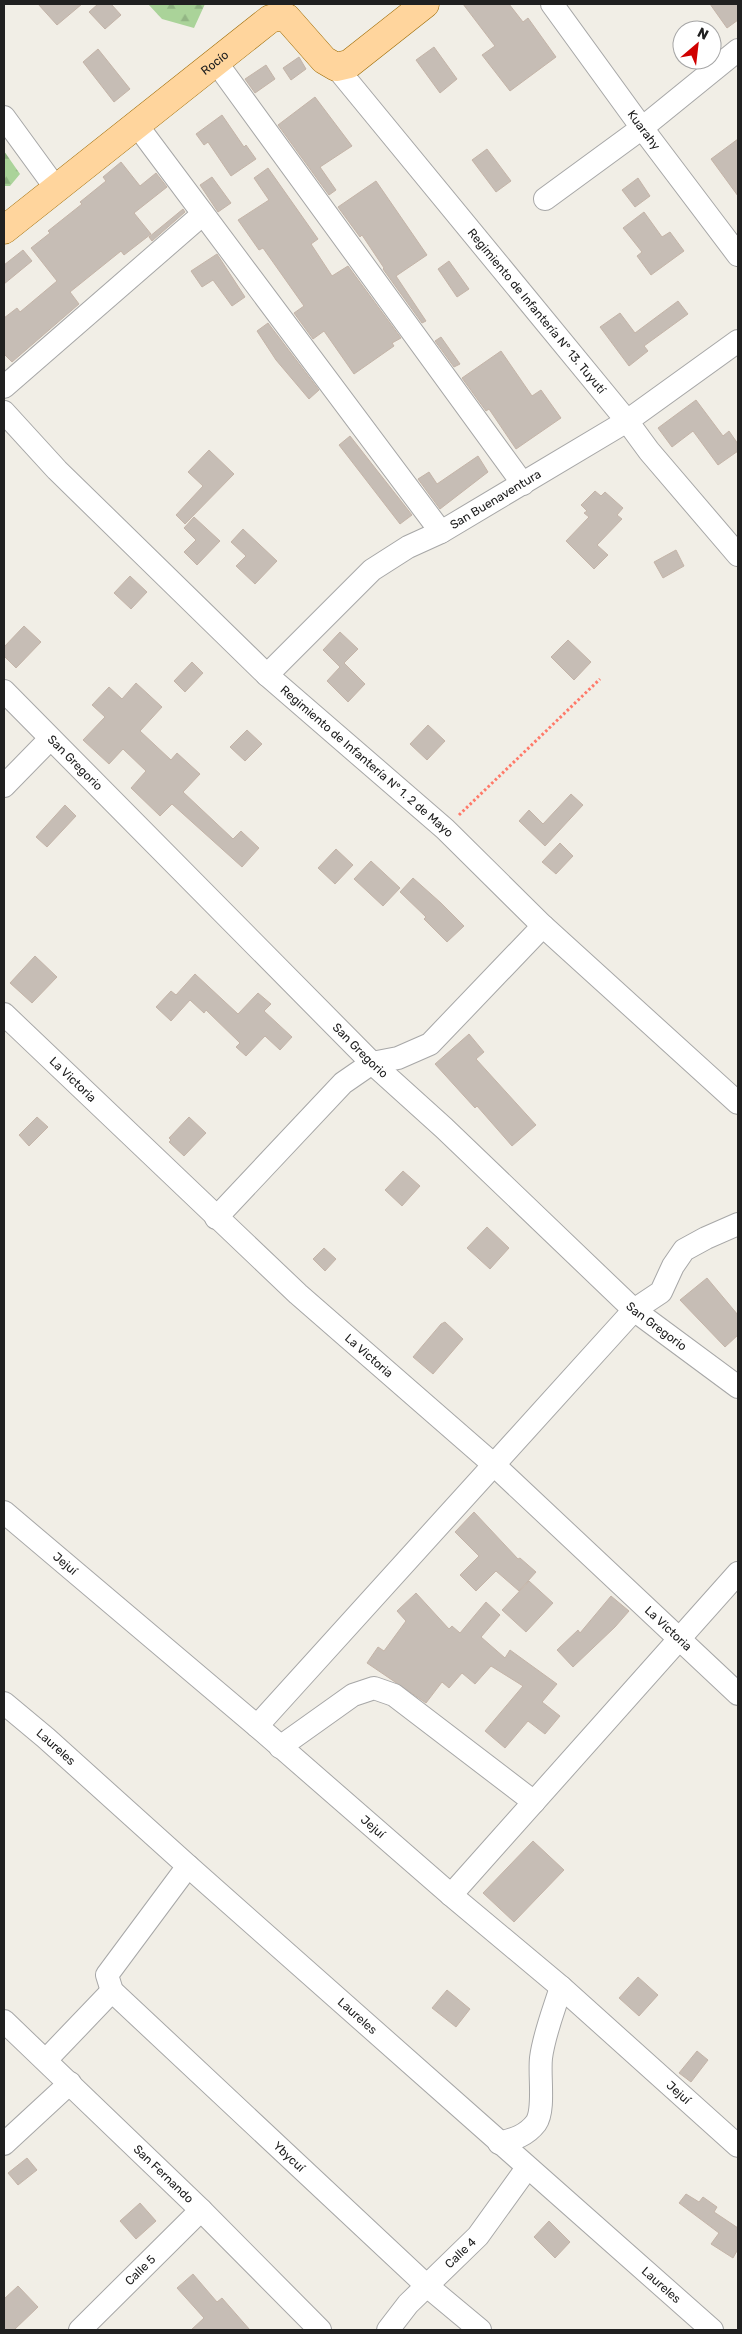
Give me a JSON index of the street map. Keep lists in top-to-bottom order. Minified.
{"streets":{"main road":["Rocío"],"street":["Kuarahy","Regimiento de Infantería N° 13. Tuyutí","San Buenaventura","Regimiento de Infantería N° 1. 2 de Mayo","San Gregorio","La Victoria","Jejuí","Laureles","Ybycuí","San Fernando","Calle 4","Calle 5"]},"crossings":[["Rocío","Regimiento de Infantería N° 13. Tuyutí"],["Regimiento de Infantería N° 13. Tuyutí","San Buenaventura"],["San Buenaventura","Regimiento de Infantería N° 1. 2 de Mayo"],["Laureles","Calle 4"],["Ybycuí","Calle 4"],["San Fernando","Calle 5"]],"north":"top right"}
